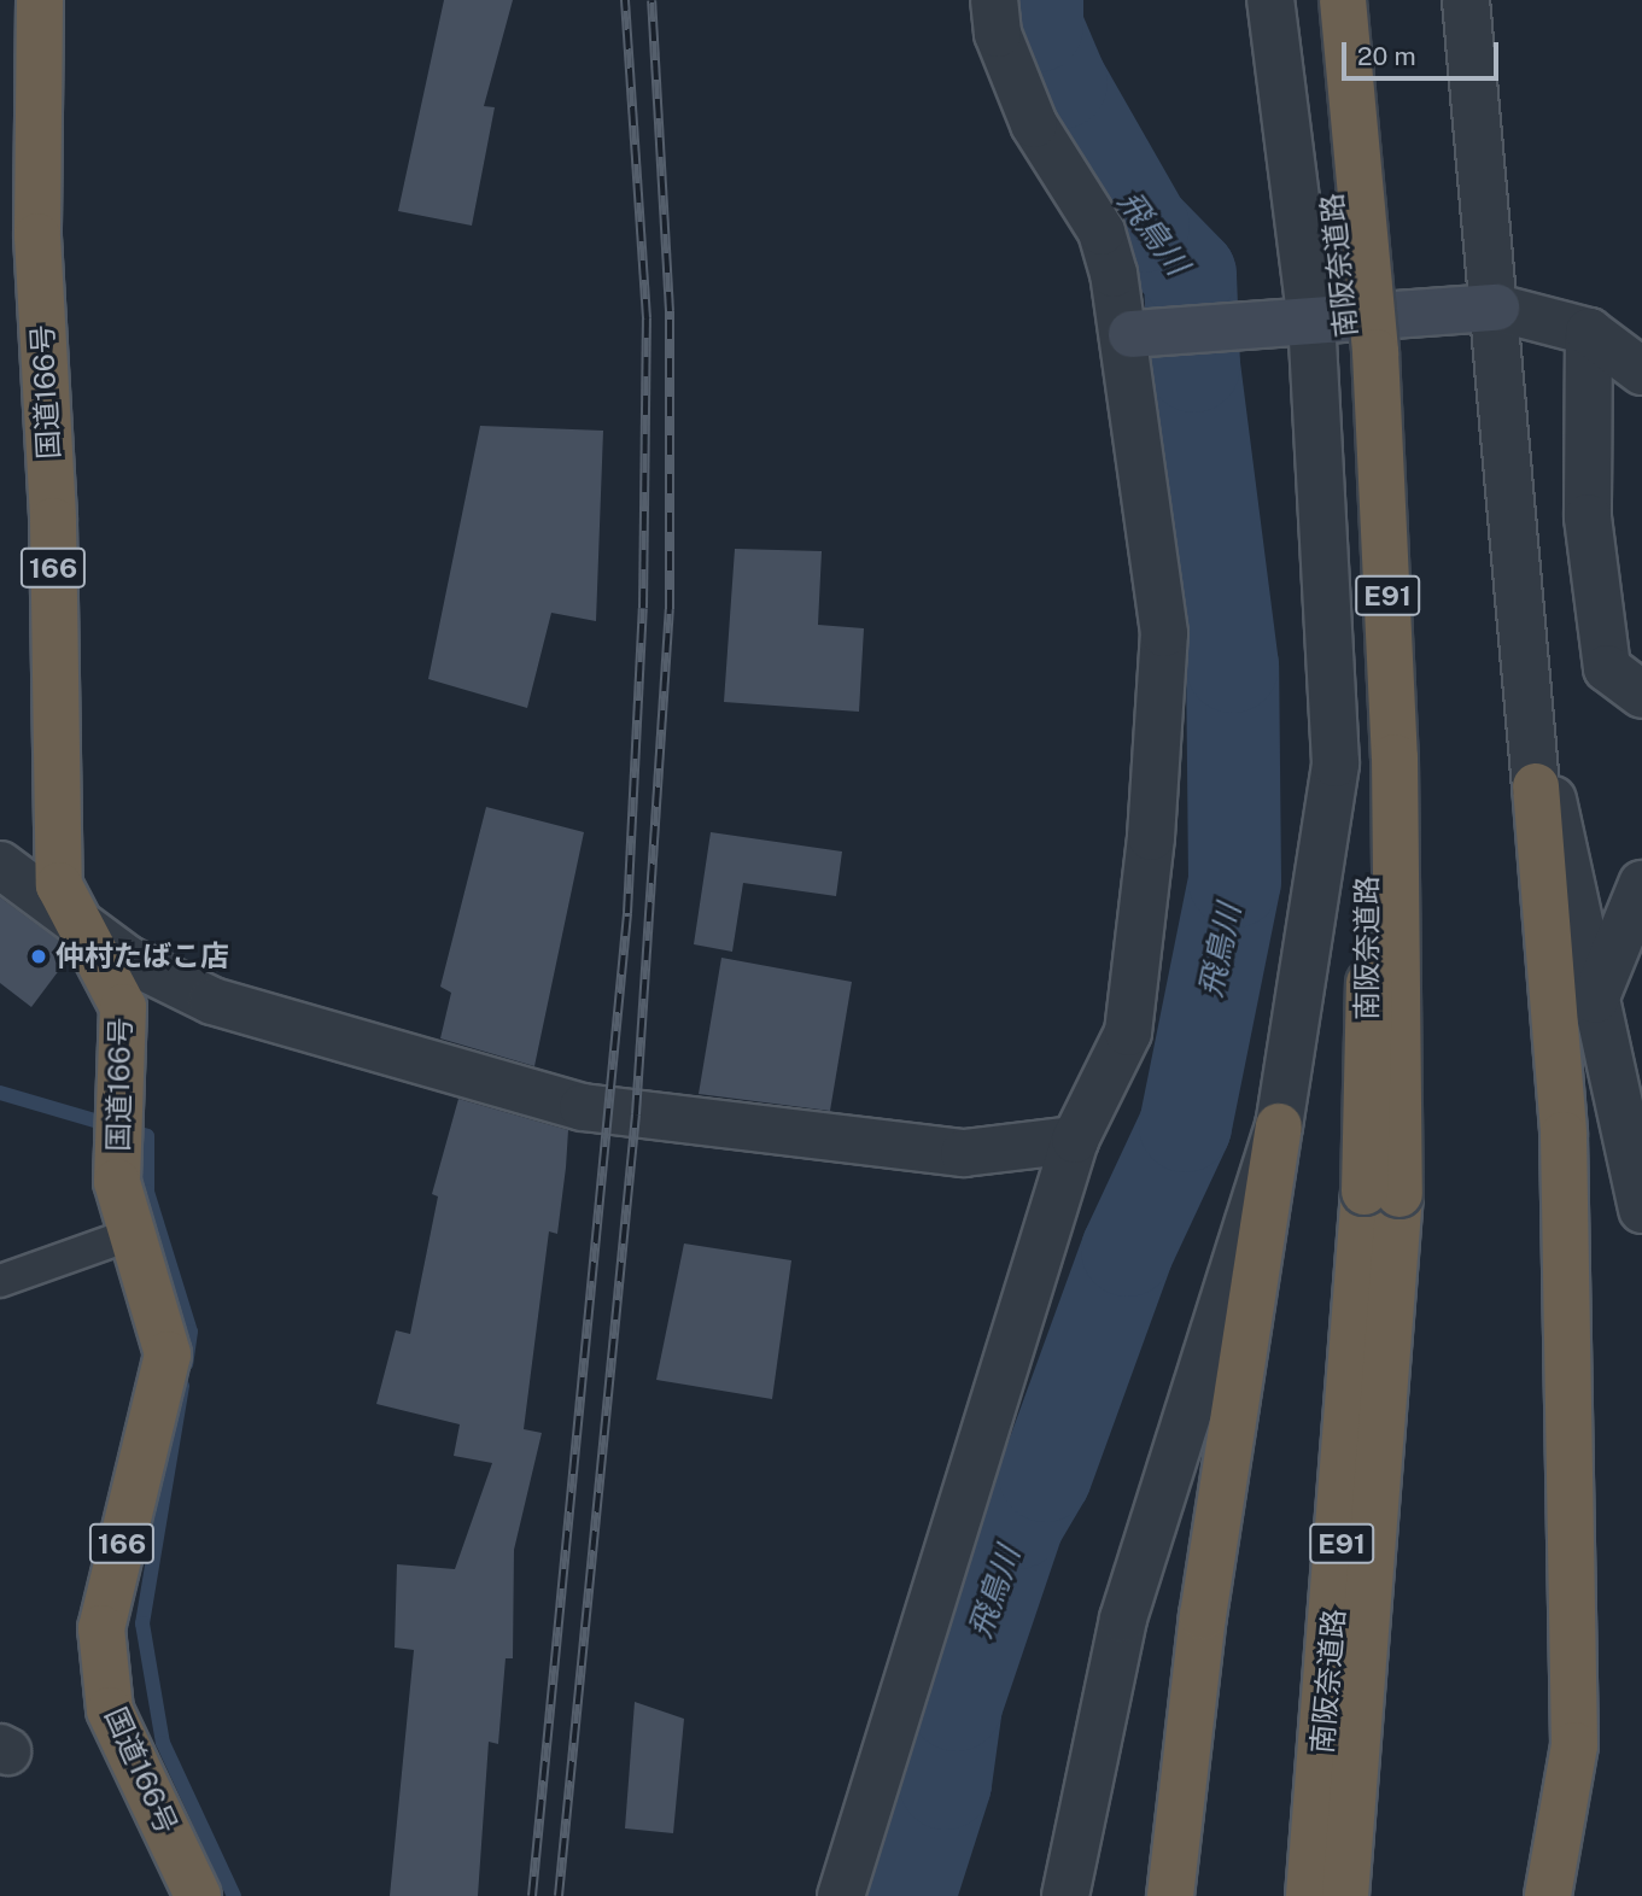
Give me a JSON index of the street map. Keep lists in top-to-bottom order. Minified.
{"streets":{"highway":["南阪奈道路","国道166号","166","E91"]},"water":["飛鳥川"],"places":["仲村たばこ店"],"scale_bar":"20 m"}
